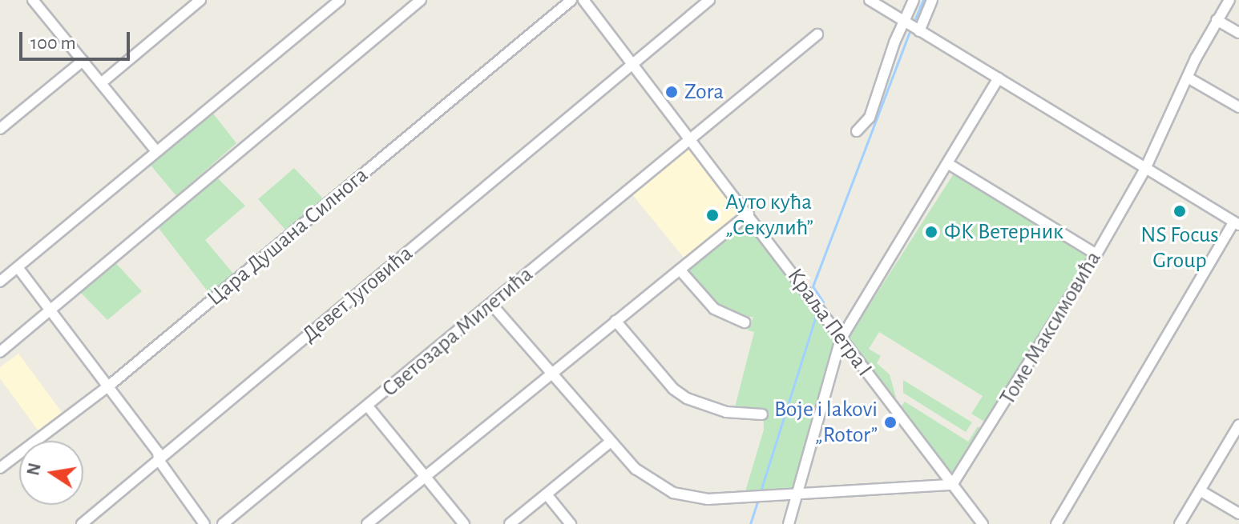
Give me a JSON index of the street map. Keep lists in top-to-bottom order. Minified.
{"streets":{"street":["Цара Душана Силнога","Девет Југовића","Краља Петра I","Томе Максимовића","Светозара Милетића"]},"crossings":[["Девет Југовића","Краља Петра I"],["Краља Петра I","Томе Максимовића"],["Краља Петра I","Светозара Милетића"]],"places":["Zora","NS Focus Group","Ауто кућа „Секулић”","ФК Ветерник","Boje i lakovi „Rotor”"],"scale_bar":"100 m","north":"left"}
